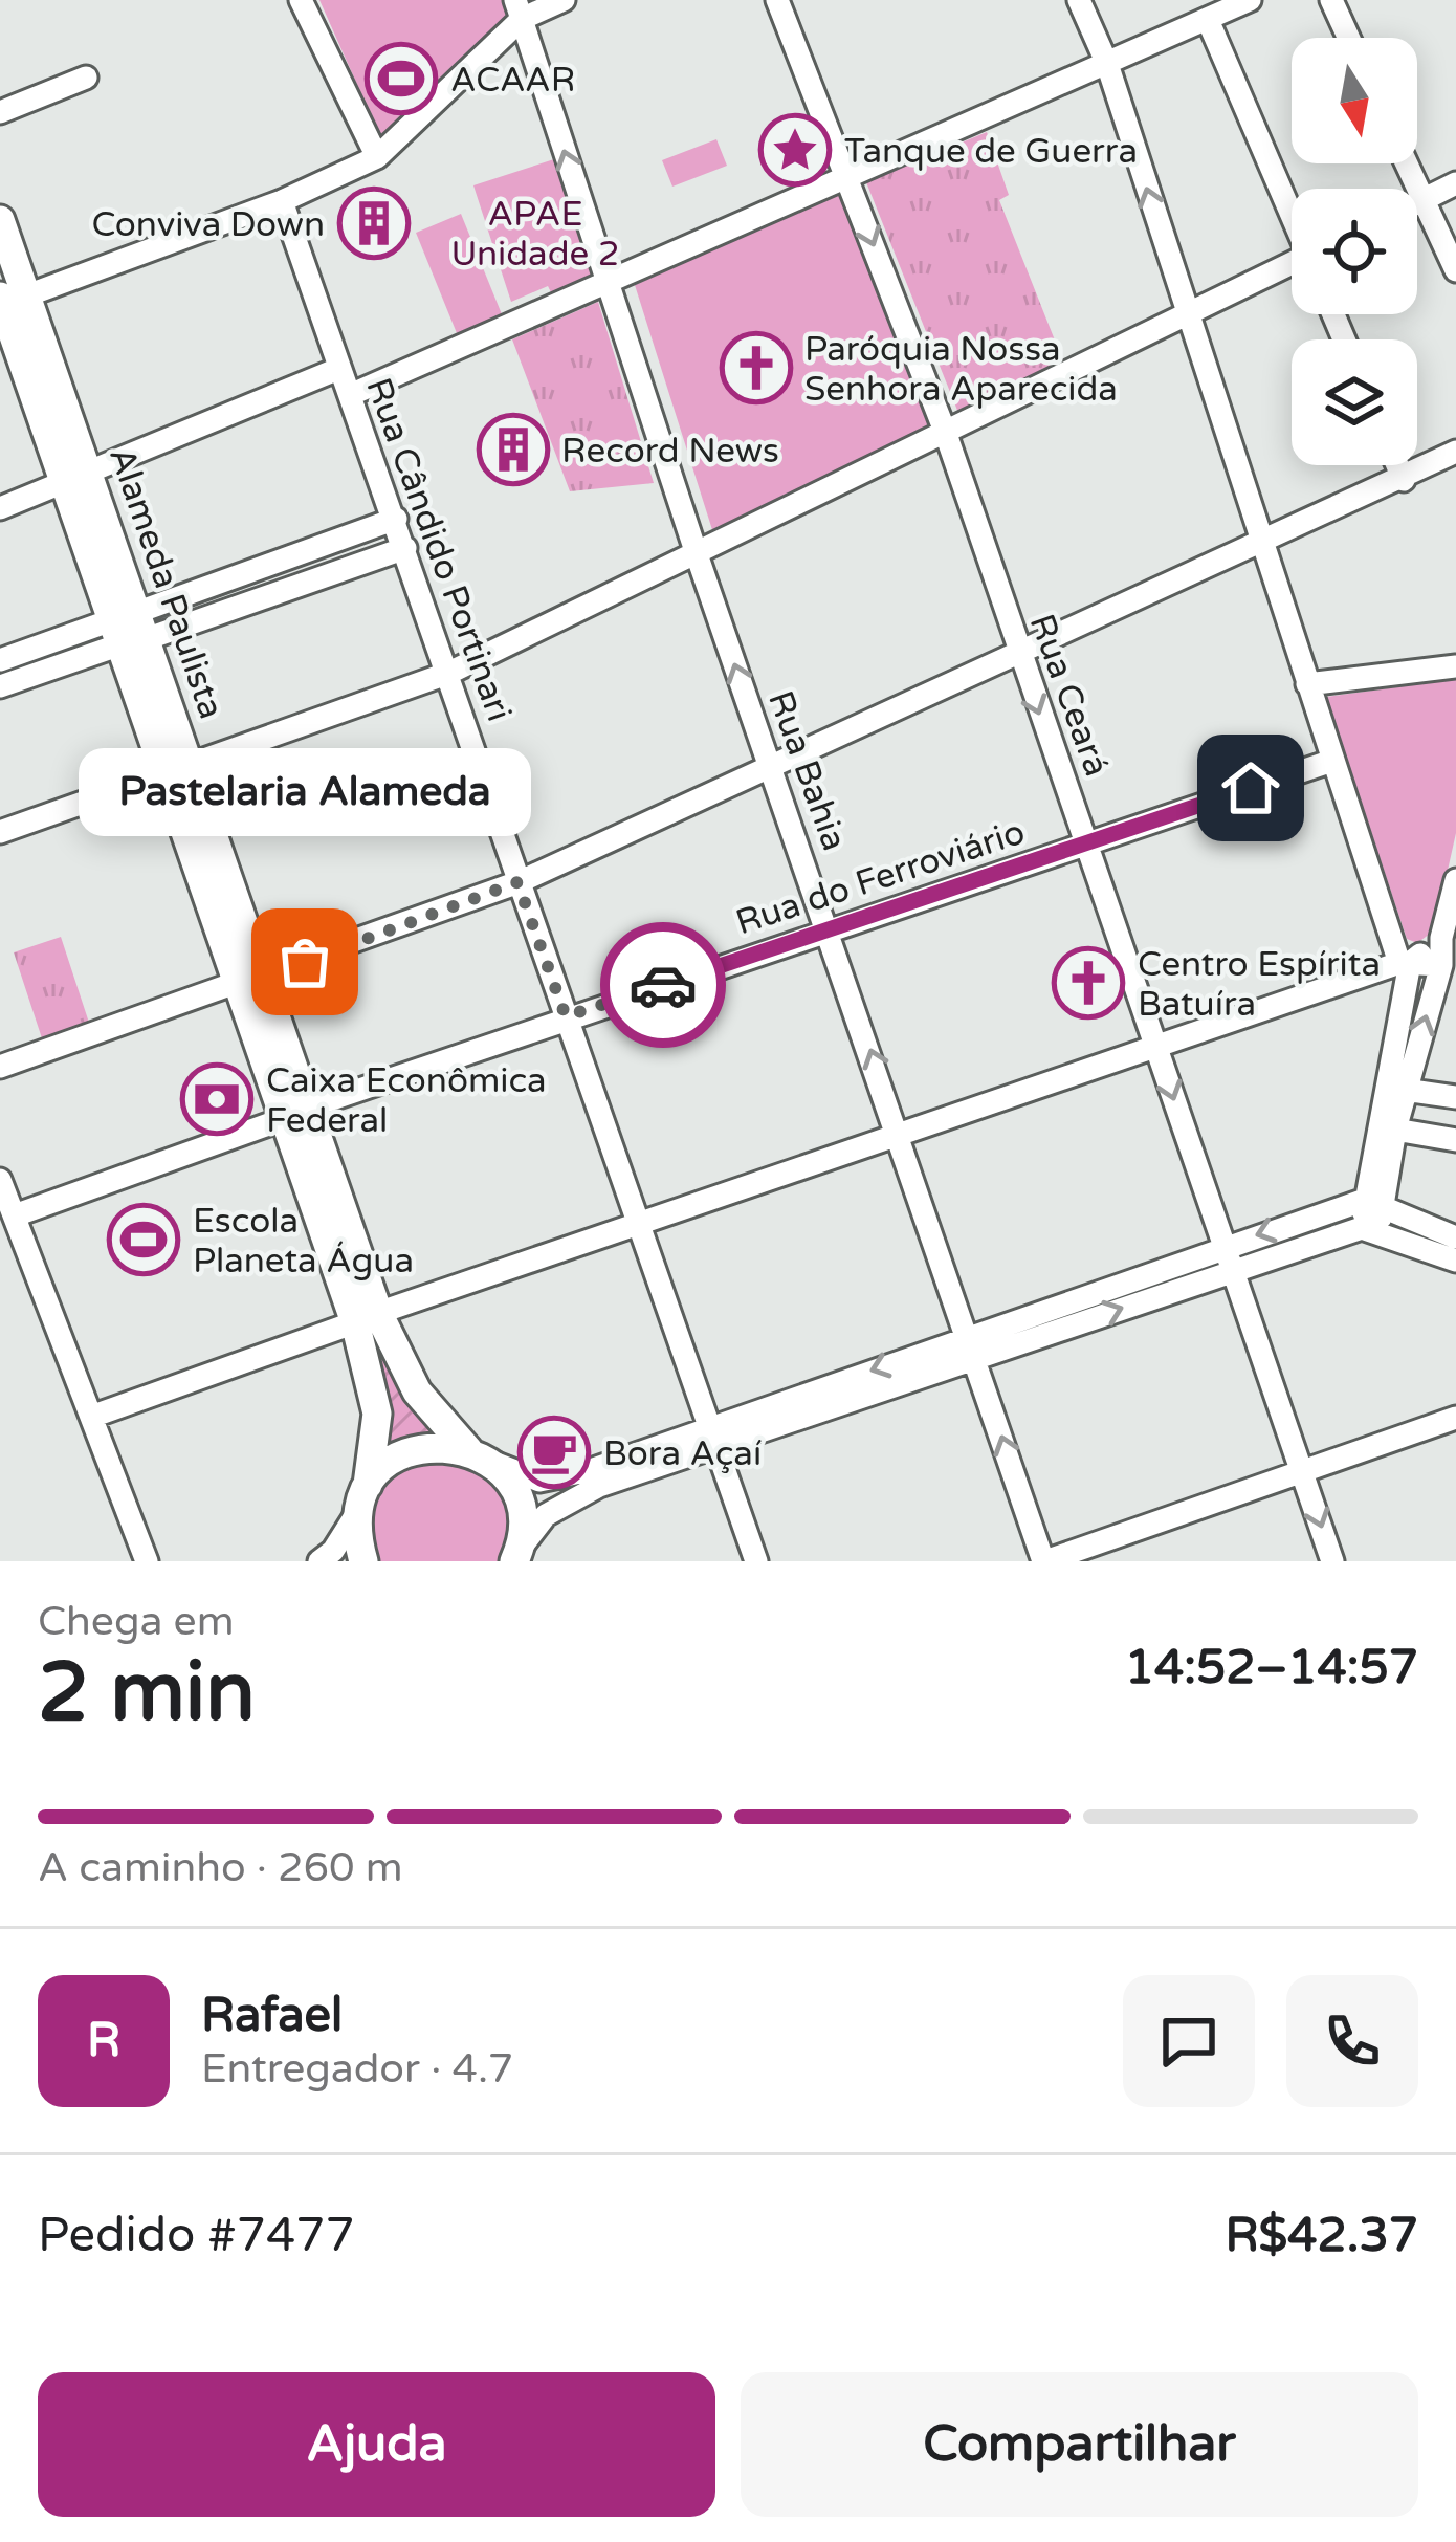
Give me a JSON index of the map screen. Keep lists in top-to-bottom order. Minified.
{"streets":{"main road":["Alameda Paulista"],"street":["Rua Cândido Portinari","Rua Ceará","Rua Bahia","Rua do Ferroviário"]},"crossings":[["Rua Cândido Portinari","Rua do Ferroviário"],["Alameda Paulista","Rua do Ferroviário"],["Rua Ceará","Rua do Ferroviário"],["Rua Bahia","Rua do Ferroviário"]],"one_way":["Rua Ceará","Rua Bahia"],"parks":["APAE Unidade 2"],"places":{"sports":["ACAAR","Escola Planeta Água"],"place":["Tanque de Guerra"],"building":["Conviva Down","Record News"],"church":["Paróquia Nossa Senhora Aparecida","Centro Espírita Batuíra"],"other":["Pastelaria Alameda"],"bank":["Caixa Econômica Federal"],"cafe":["Bora Açaí"]},"north":"bottom","page":{"bubble":"Pastelaria Alameda","heading":["2 min","Chega em","14:52–14:57"],"panel":["Rafael","Entregador · 4.7","Pedido #7477","R$42.37"],"bar":"A caminho · 260 m","round":"R","buttons":["Ajuda","Compartilhar"]}}
